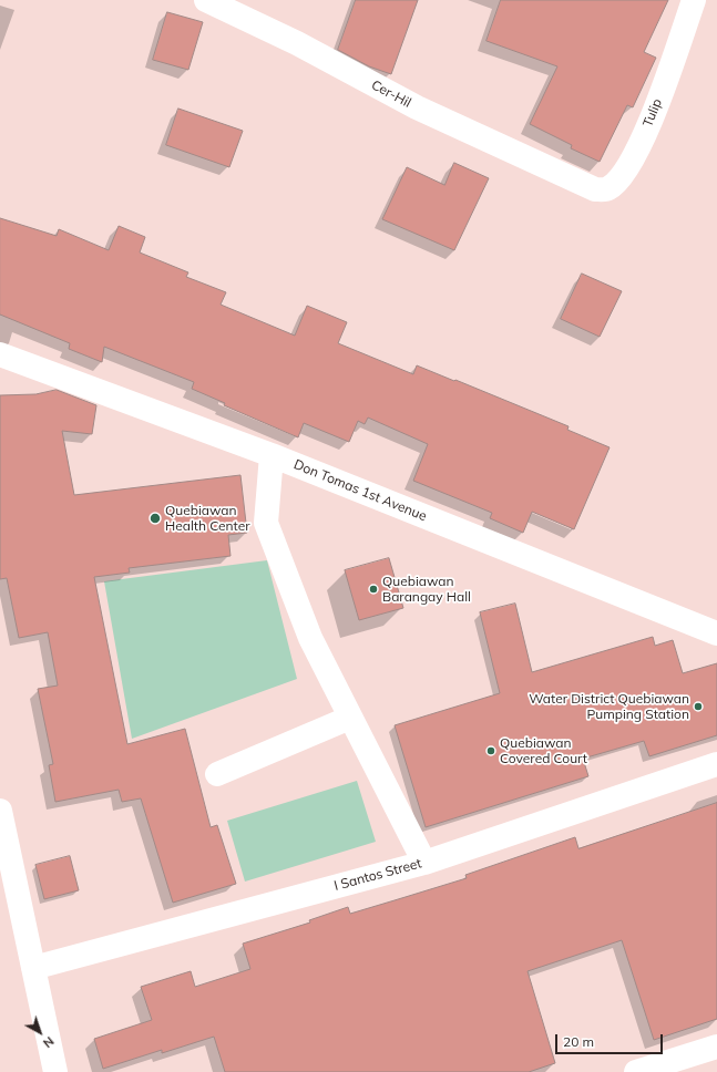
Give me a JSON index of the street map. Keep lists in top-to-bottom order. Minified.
{"streets":{"street":["Cer-Hil","Tulip","Don Tomas 1st Avenue","I Santos Street"]},"crossings":[["Cer-Hil","Tulip"]],"places":["Quebiawan Health Center","Quebiawan Barangay Hall","Water District Quebiawan Pumping Station","Quebiawan Covered Court"],"scale_bar":"20 m","north":"bottom right"}
